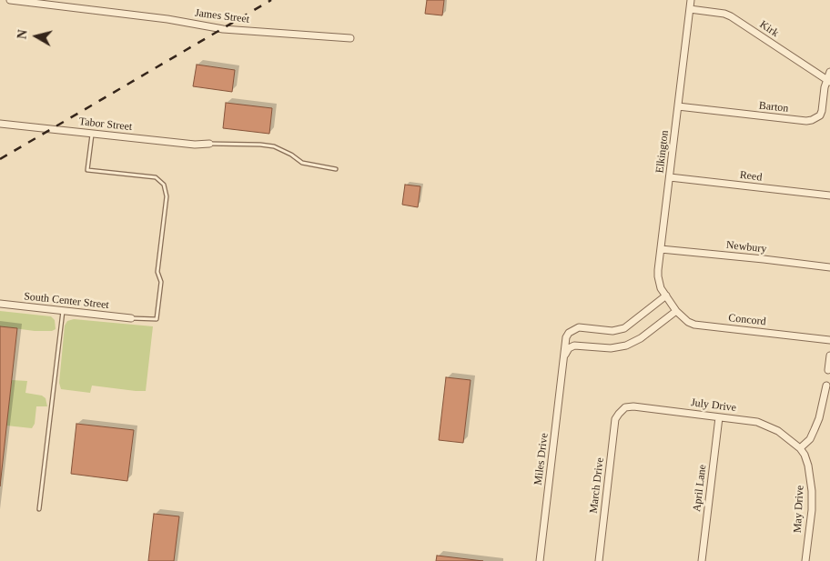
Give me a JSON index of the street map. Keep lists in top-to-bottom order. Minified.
{"streets":{"street":["James Street","Kirk","Barton","Tabor Street","Elkington","Reed","Newbury","South Center Street","Concord","July Drive","Miles Drive","March Drive","April Lane","May Drive"]},"crossings":[["Kirk","Barton"],["Kirk","Elkington"],["Barton","Elkington"],["Elkington","Reed"],["Elkington","Newbury"],["Elkington","Concord"],["Elkington","Miles Drive"],["July Drive","March Drive"],["July Drive","April Lane"],["July Drive","May Drive"]],"north":"left"}
